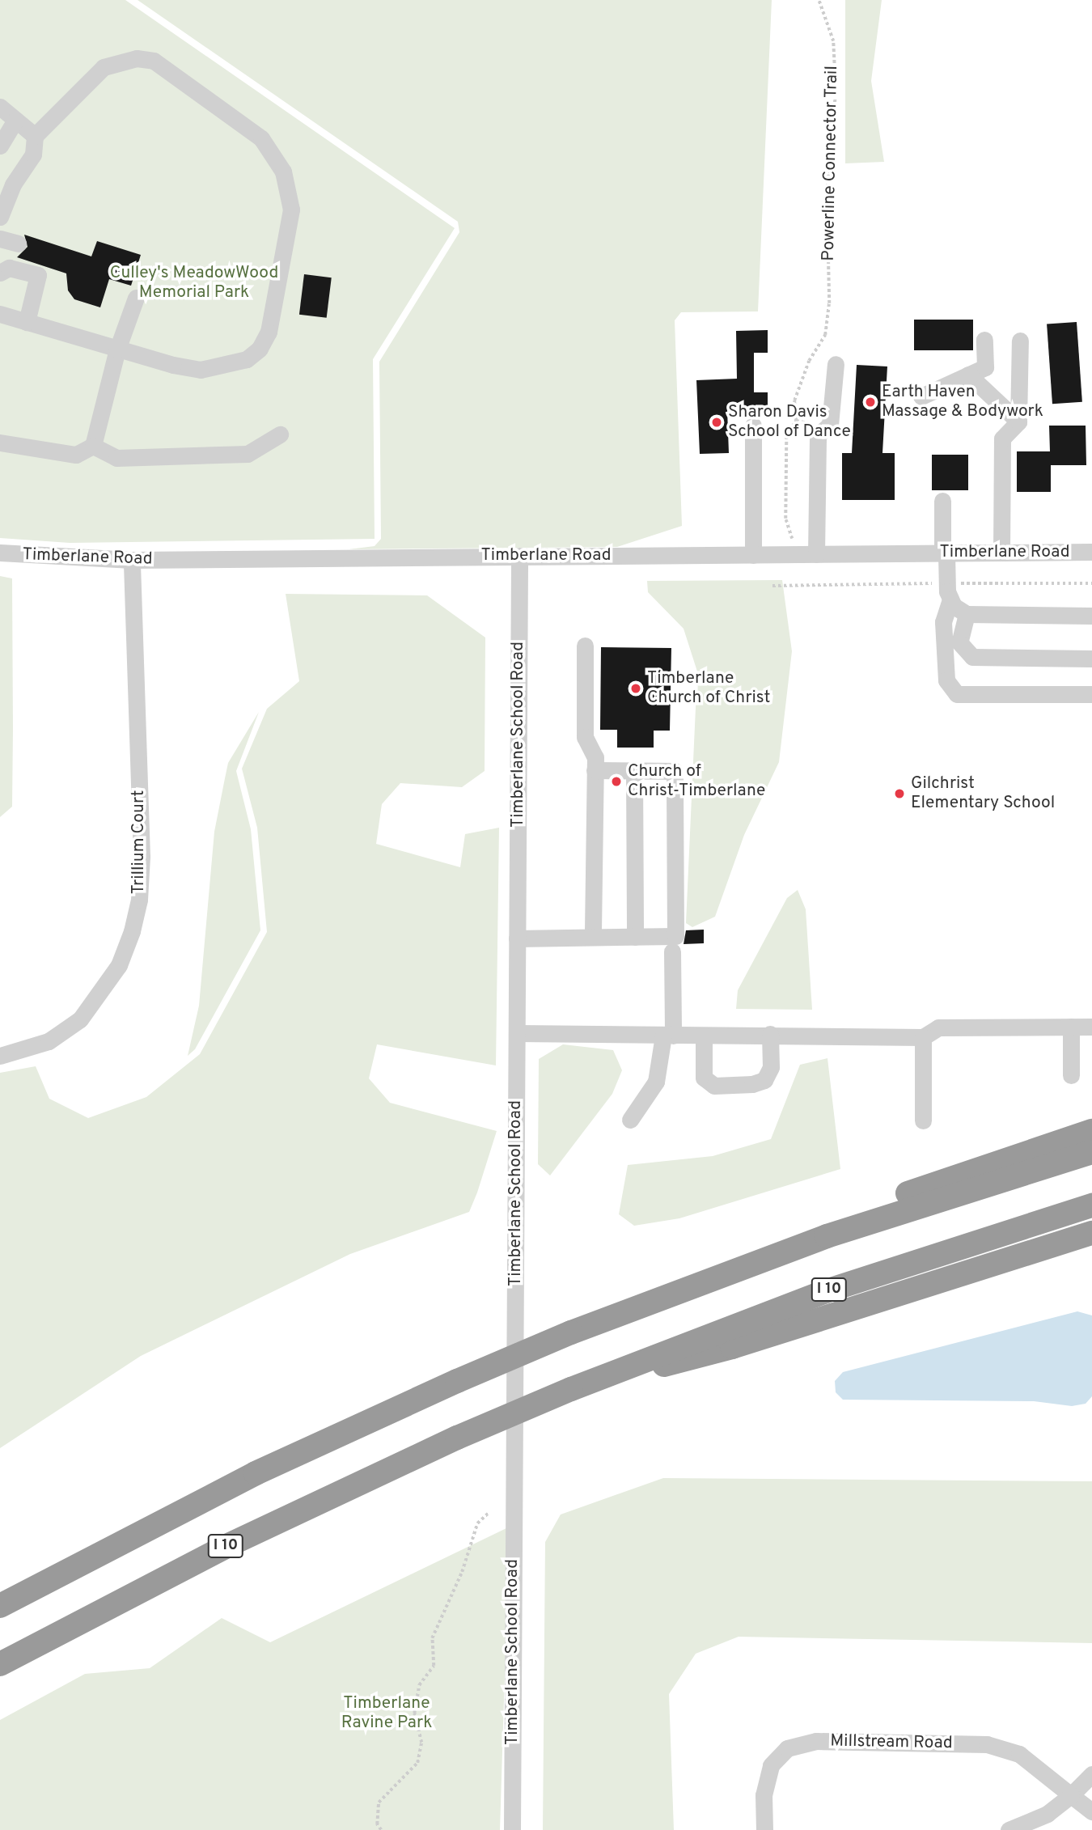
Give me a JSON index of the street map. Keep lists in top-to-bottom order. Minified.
{"streets":{"highway":["I 10"],"street":["Timberlane Road","Timberlane School Road","Trillium Court","Millstream Road"],"path":["Powerline Connector Trail"]},"crossings":[["Powerline Connector Trail","Timberlane Road"],["Timberlane Road","Timberlane School Road"],["Timberlane Road","Trillium Court"]],"parks":["Culley's MeadowWood Memorial Park","Timberlane Ravine Park"],"places":["Earth Haven Massage & Bodywork","Sharon Davis School of Dance","Timberlane Church of Christ","Church of Christ-Timberlane","Gilchrist Elementary School"]}
